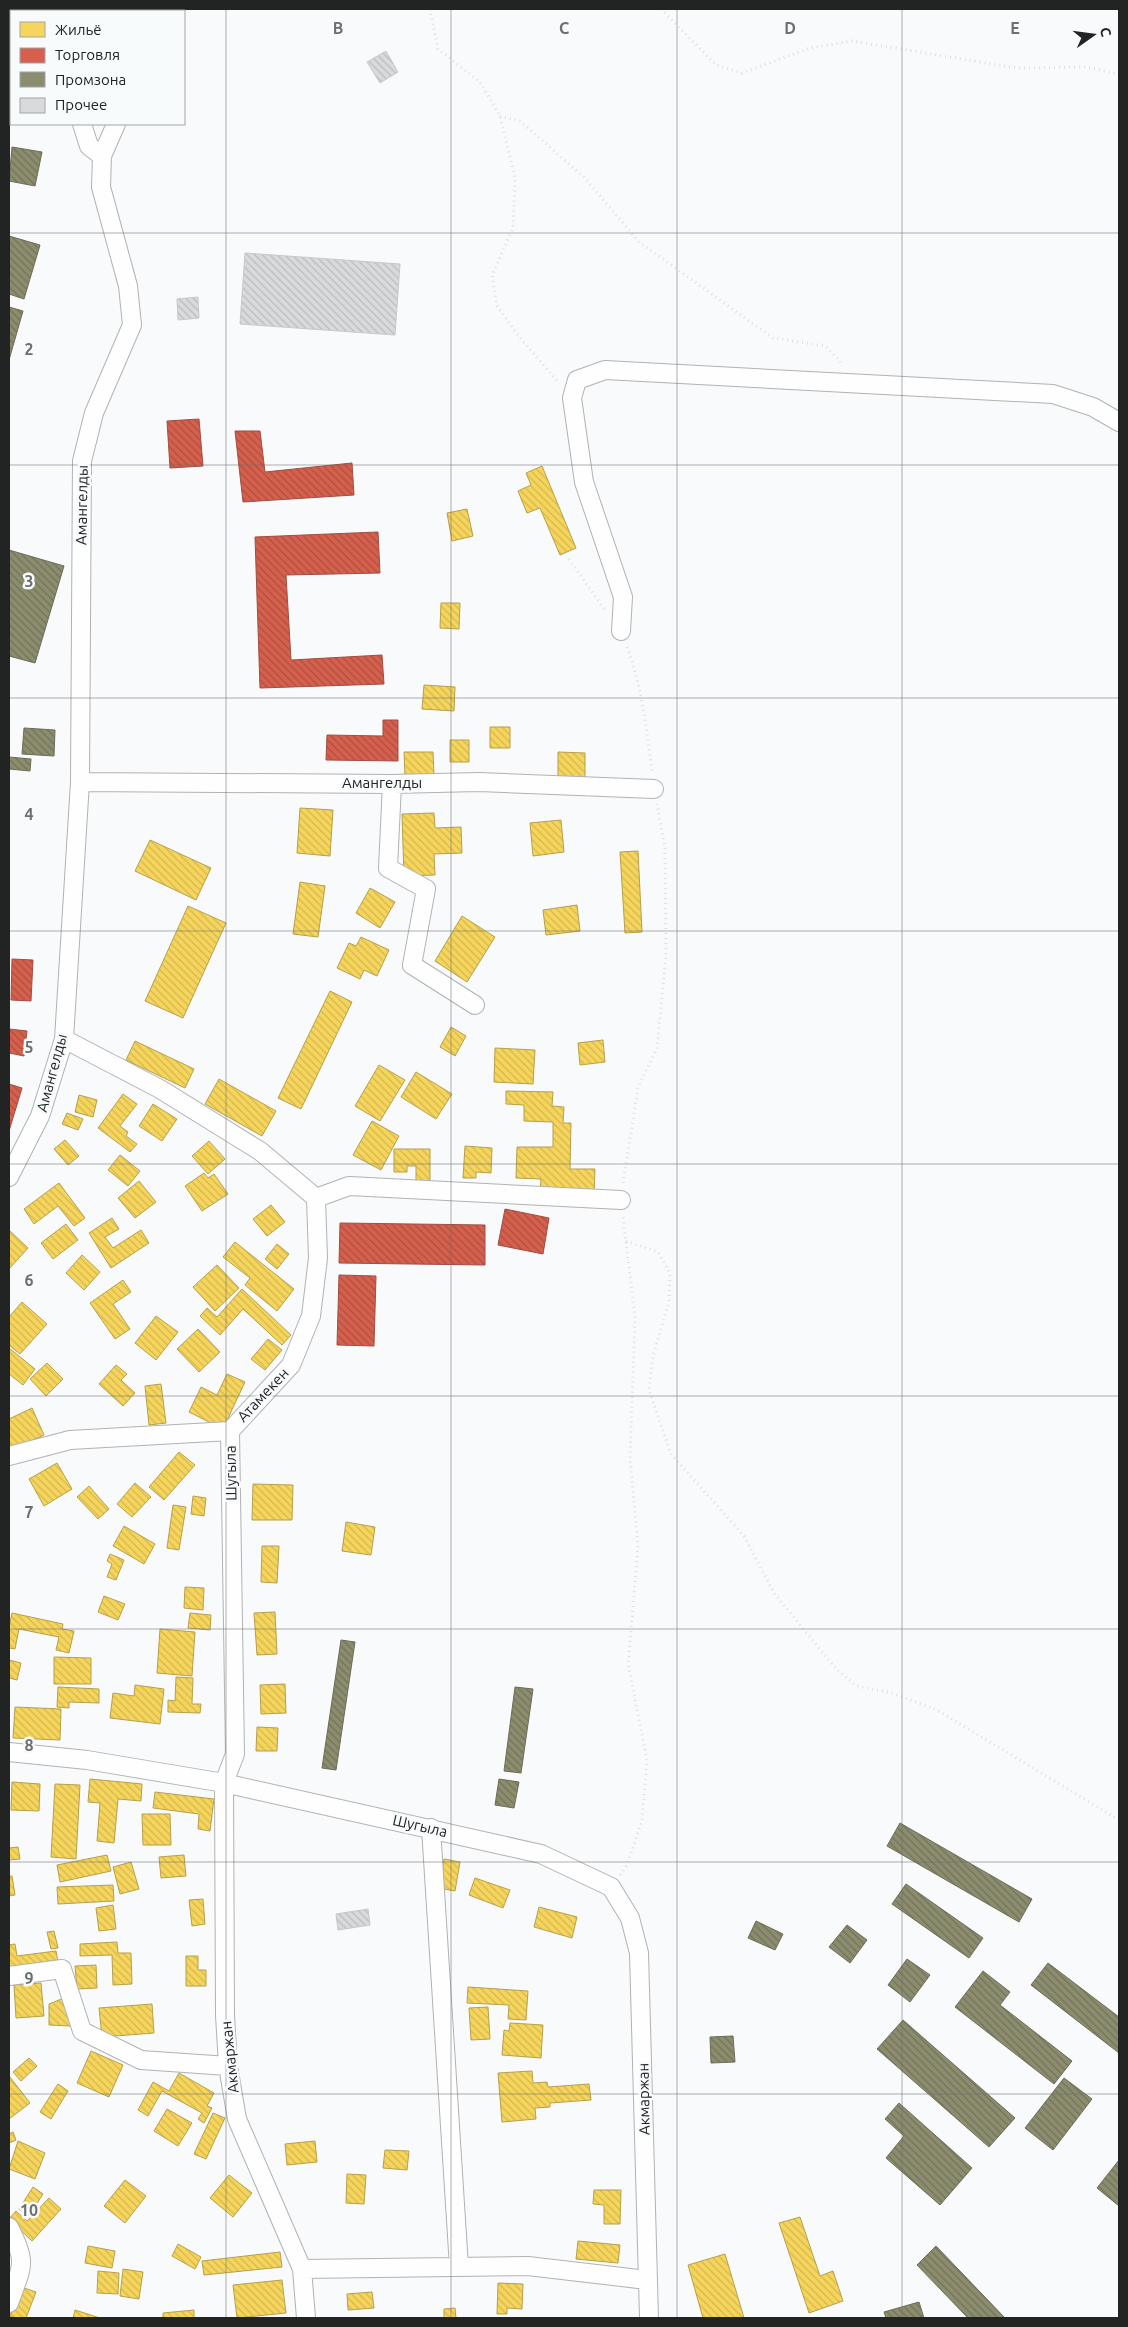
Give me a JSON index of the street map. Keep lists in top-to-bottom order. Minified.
{"streets":{"street":["Амангелды","Атамекен","Шугыла","Акмаржан"]},"crossings":[["Атамекен","Шугыла"],["Шугыла","Акмаржан"]],"legend":["Жильё","Торговля","Промзона","Прочее"],"north":"right","grid":{"columns":["B","C","D","E"],"rows":["2","3","4","5","6","7","8","9","10"]}}
